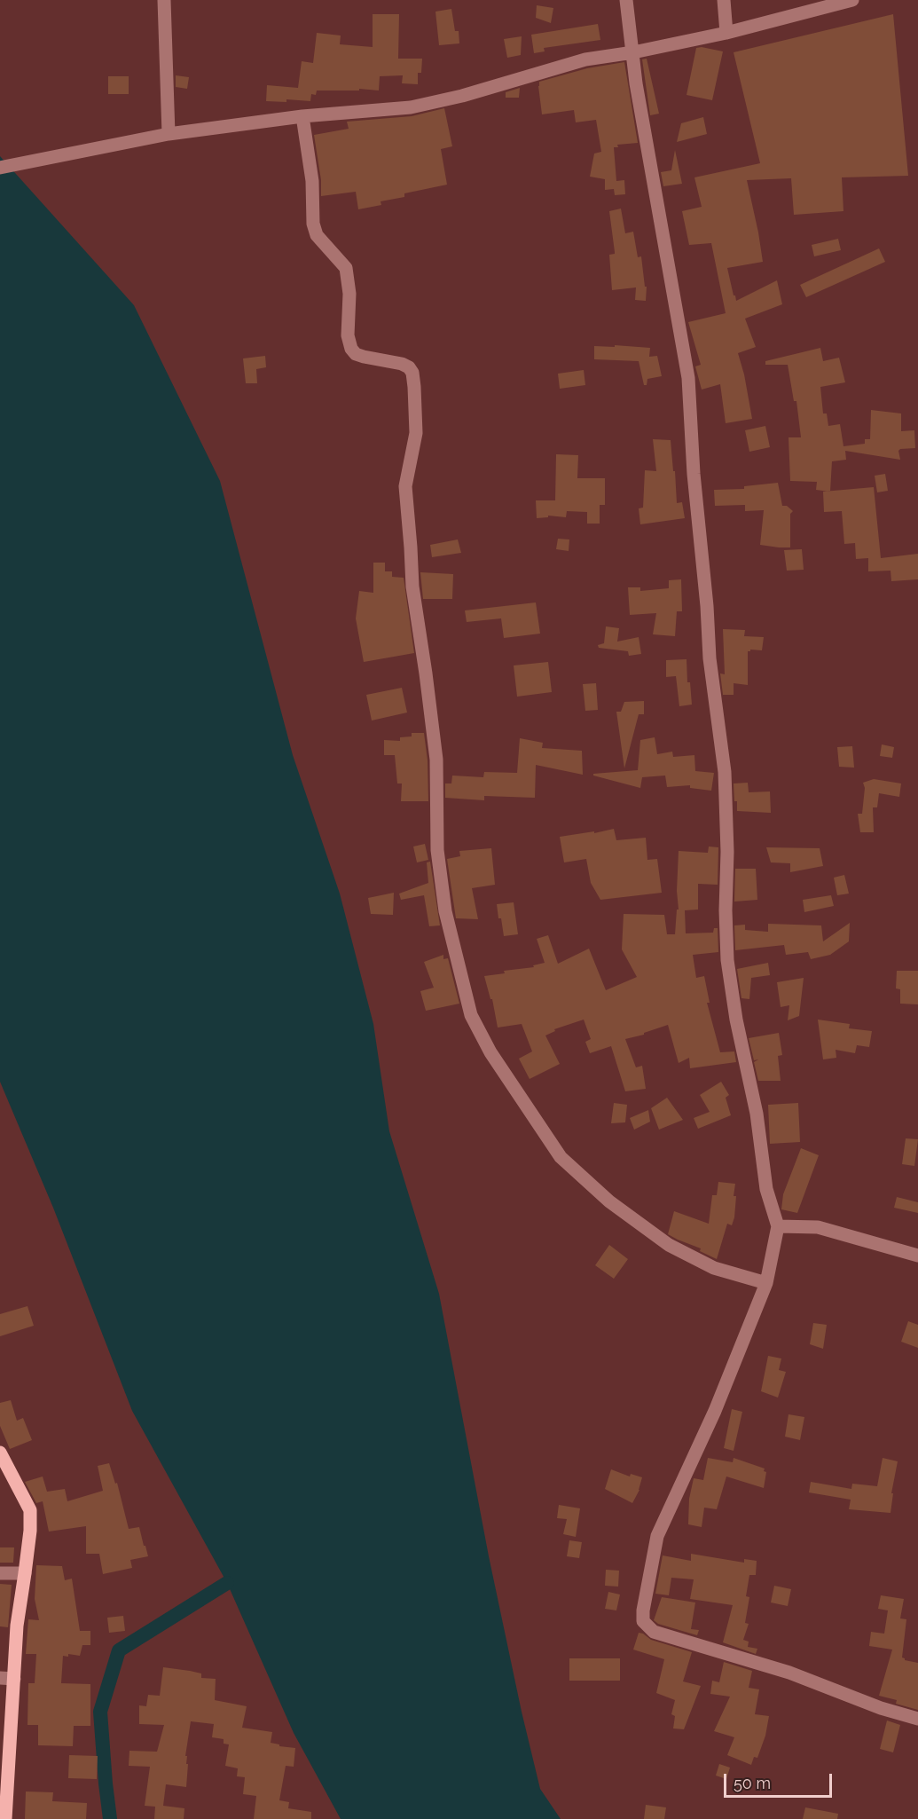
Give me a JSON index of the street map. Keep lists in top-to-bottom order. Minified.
{"scale_bar":"50 m"}
